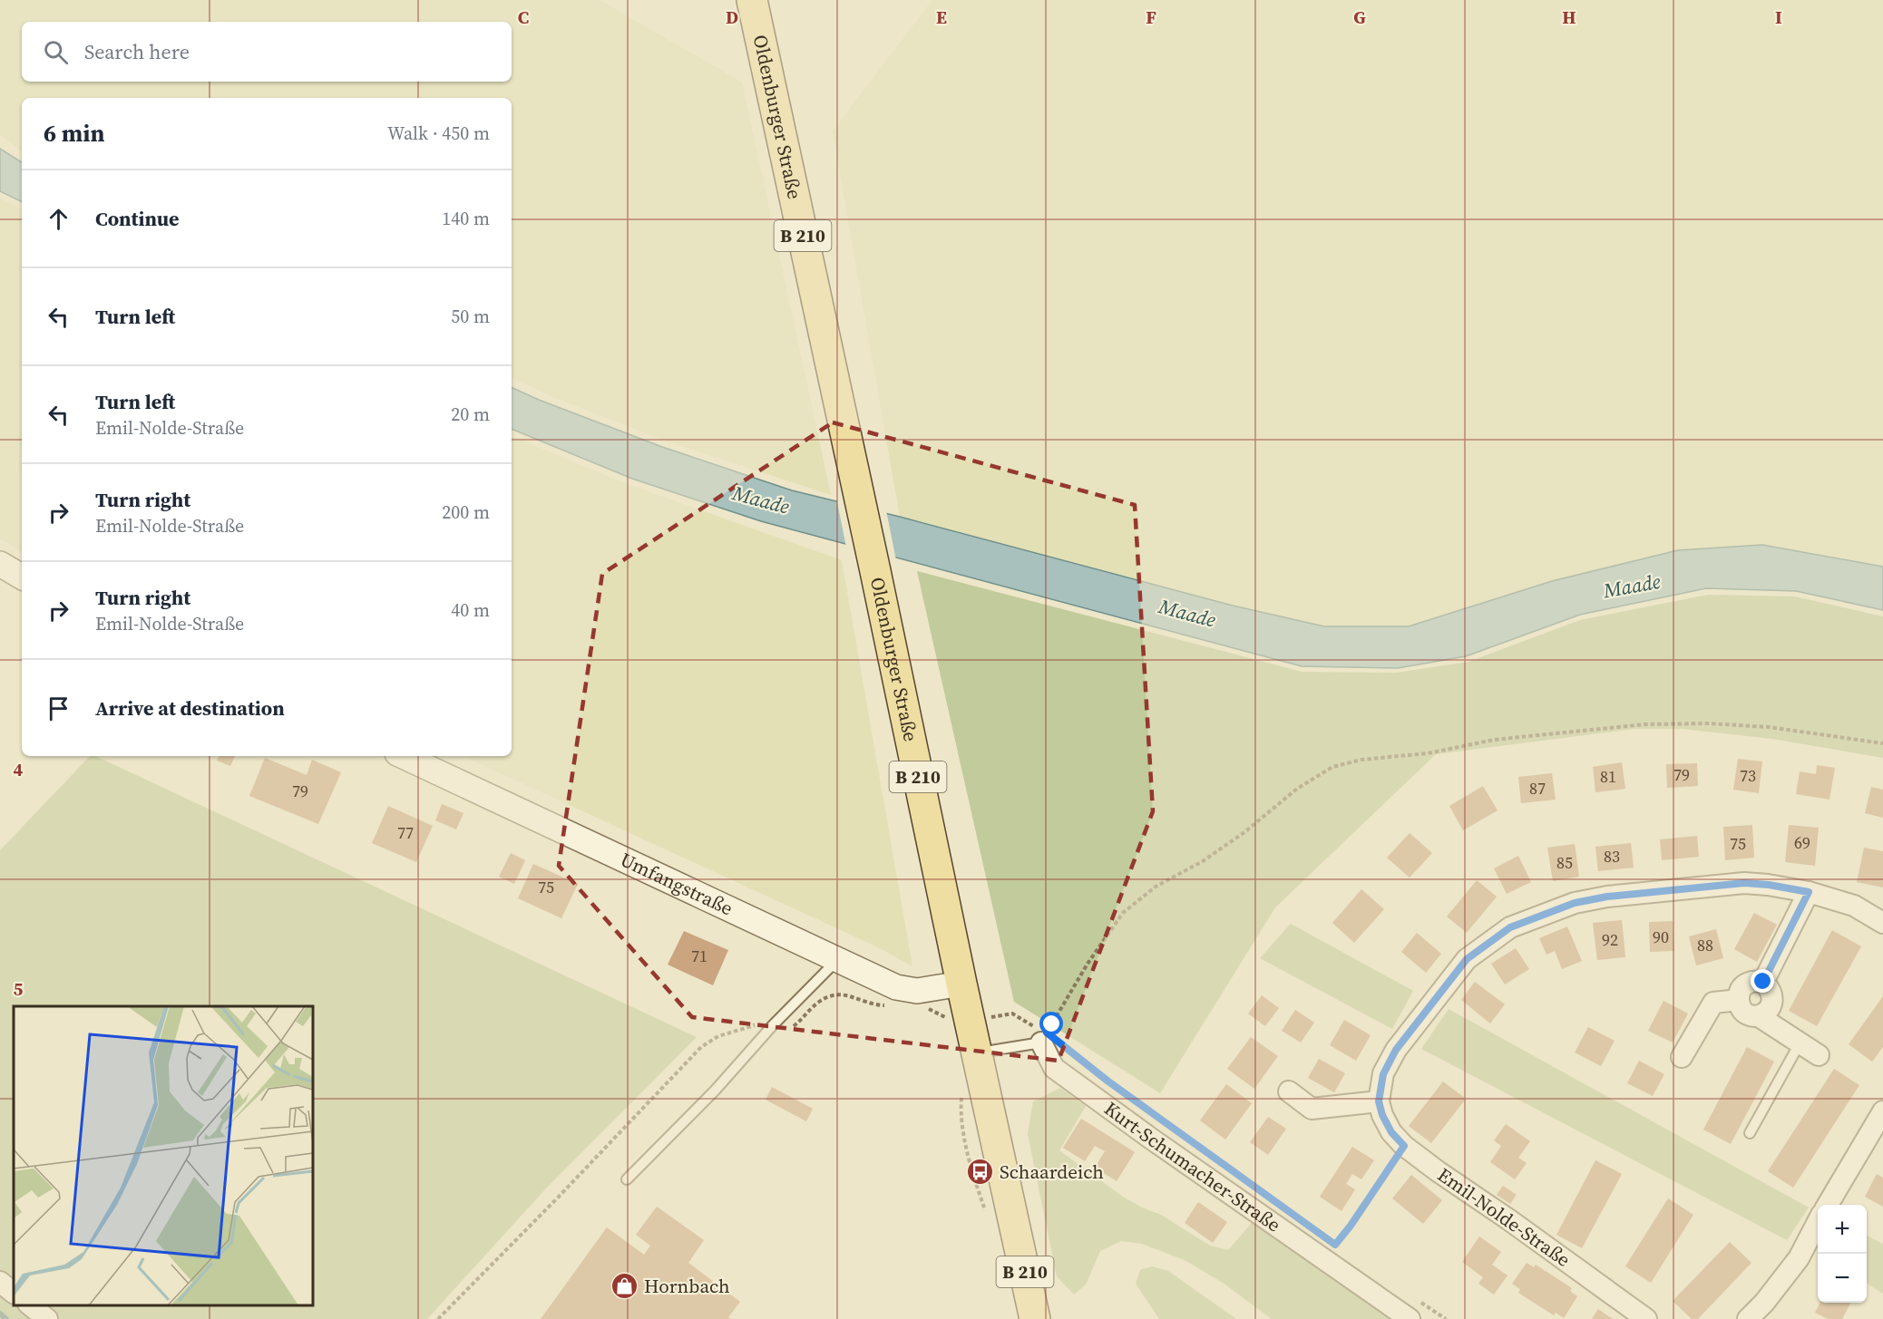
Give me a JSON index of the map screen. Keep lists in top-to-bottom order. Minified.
{"streets":{"main road":["Oldenburger Straße","B 210"],"street":["Umfangstraße","Kurt-Schumacher-Straße","Emil-Nolde-Straße"]},"crossings":[["Oldenburger Straße","Umfangstraße"]],"water":["Maade"],"places":{"bus stop":["Schaardeich"],"shop":["Hornbach"]},"house_numbers":["79","73","81","87","79","77","69","75","83","85","75","90","92","88","71"],"page":{"search":"Search here","heading":["6 min","Walk · 450 m"],"list":[["Continue","140 m"],["Turn left","50 m"],["Turn left","Emil-Nolde-Straße","20 m"],["Turn right","Emil-Nolde-Straße","200 m"],["Turn right","Emil-Nolde-Straße","40 m"],"Arrive at destination"],"map_buttons":["+","−"]},"grid":{"columns":["C","D","E","F","G","H","I"],"rows":["4","5"]}}
